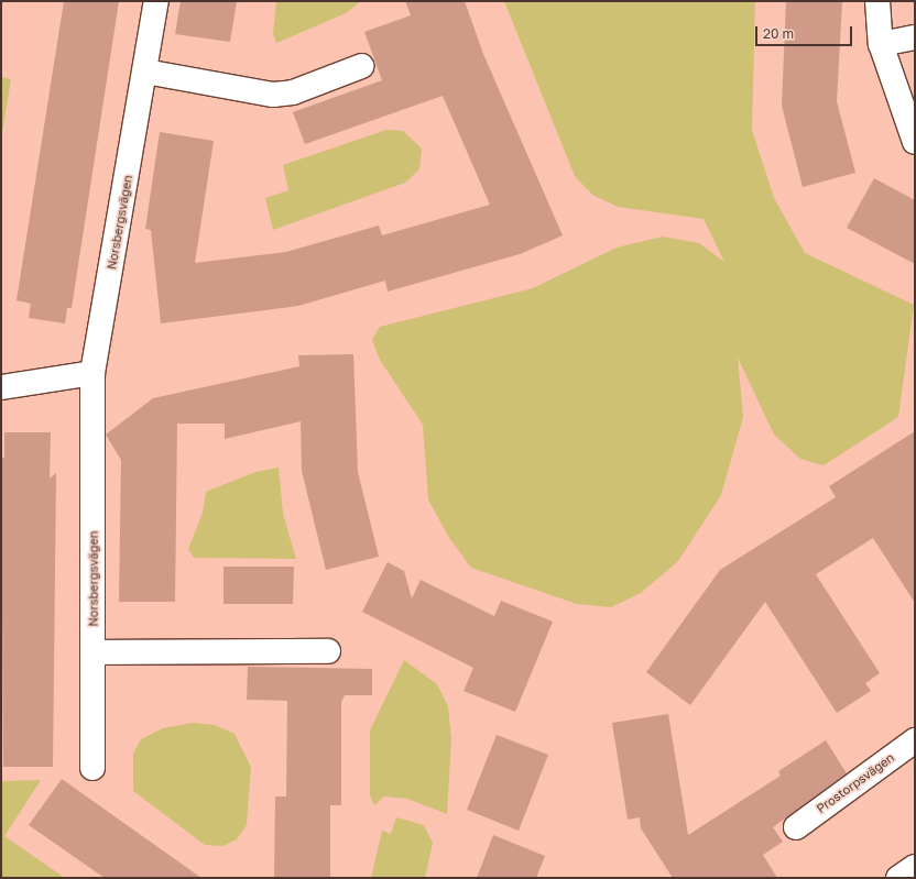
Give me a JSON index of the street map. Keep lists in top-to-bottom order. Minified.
{"streets":{"street":["Norsbergsvägen","Prostorpsvägen"]},"scale_bar":"20 m"}
